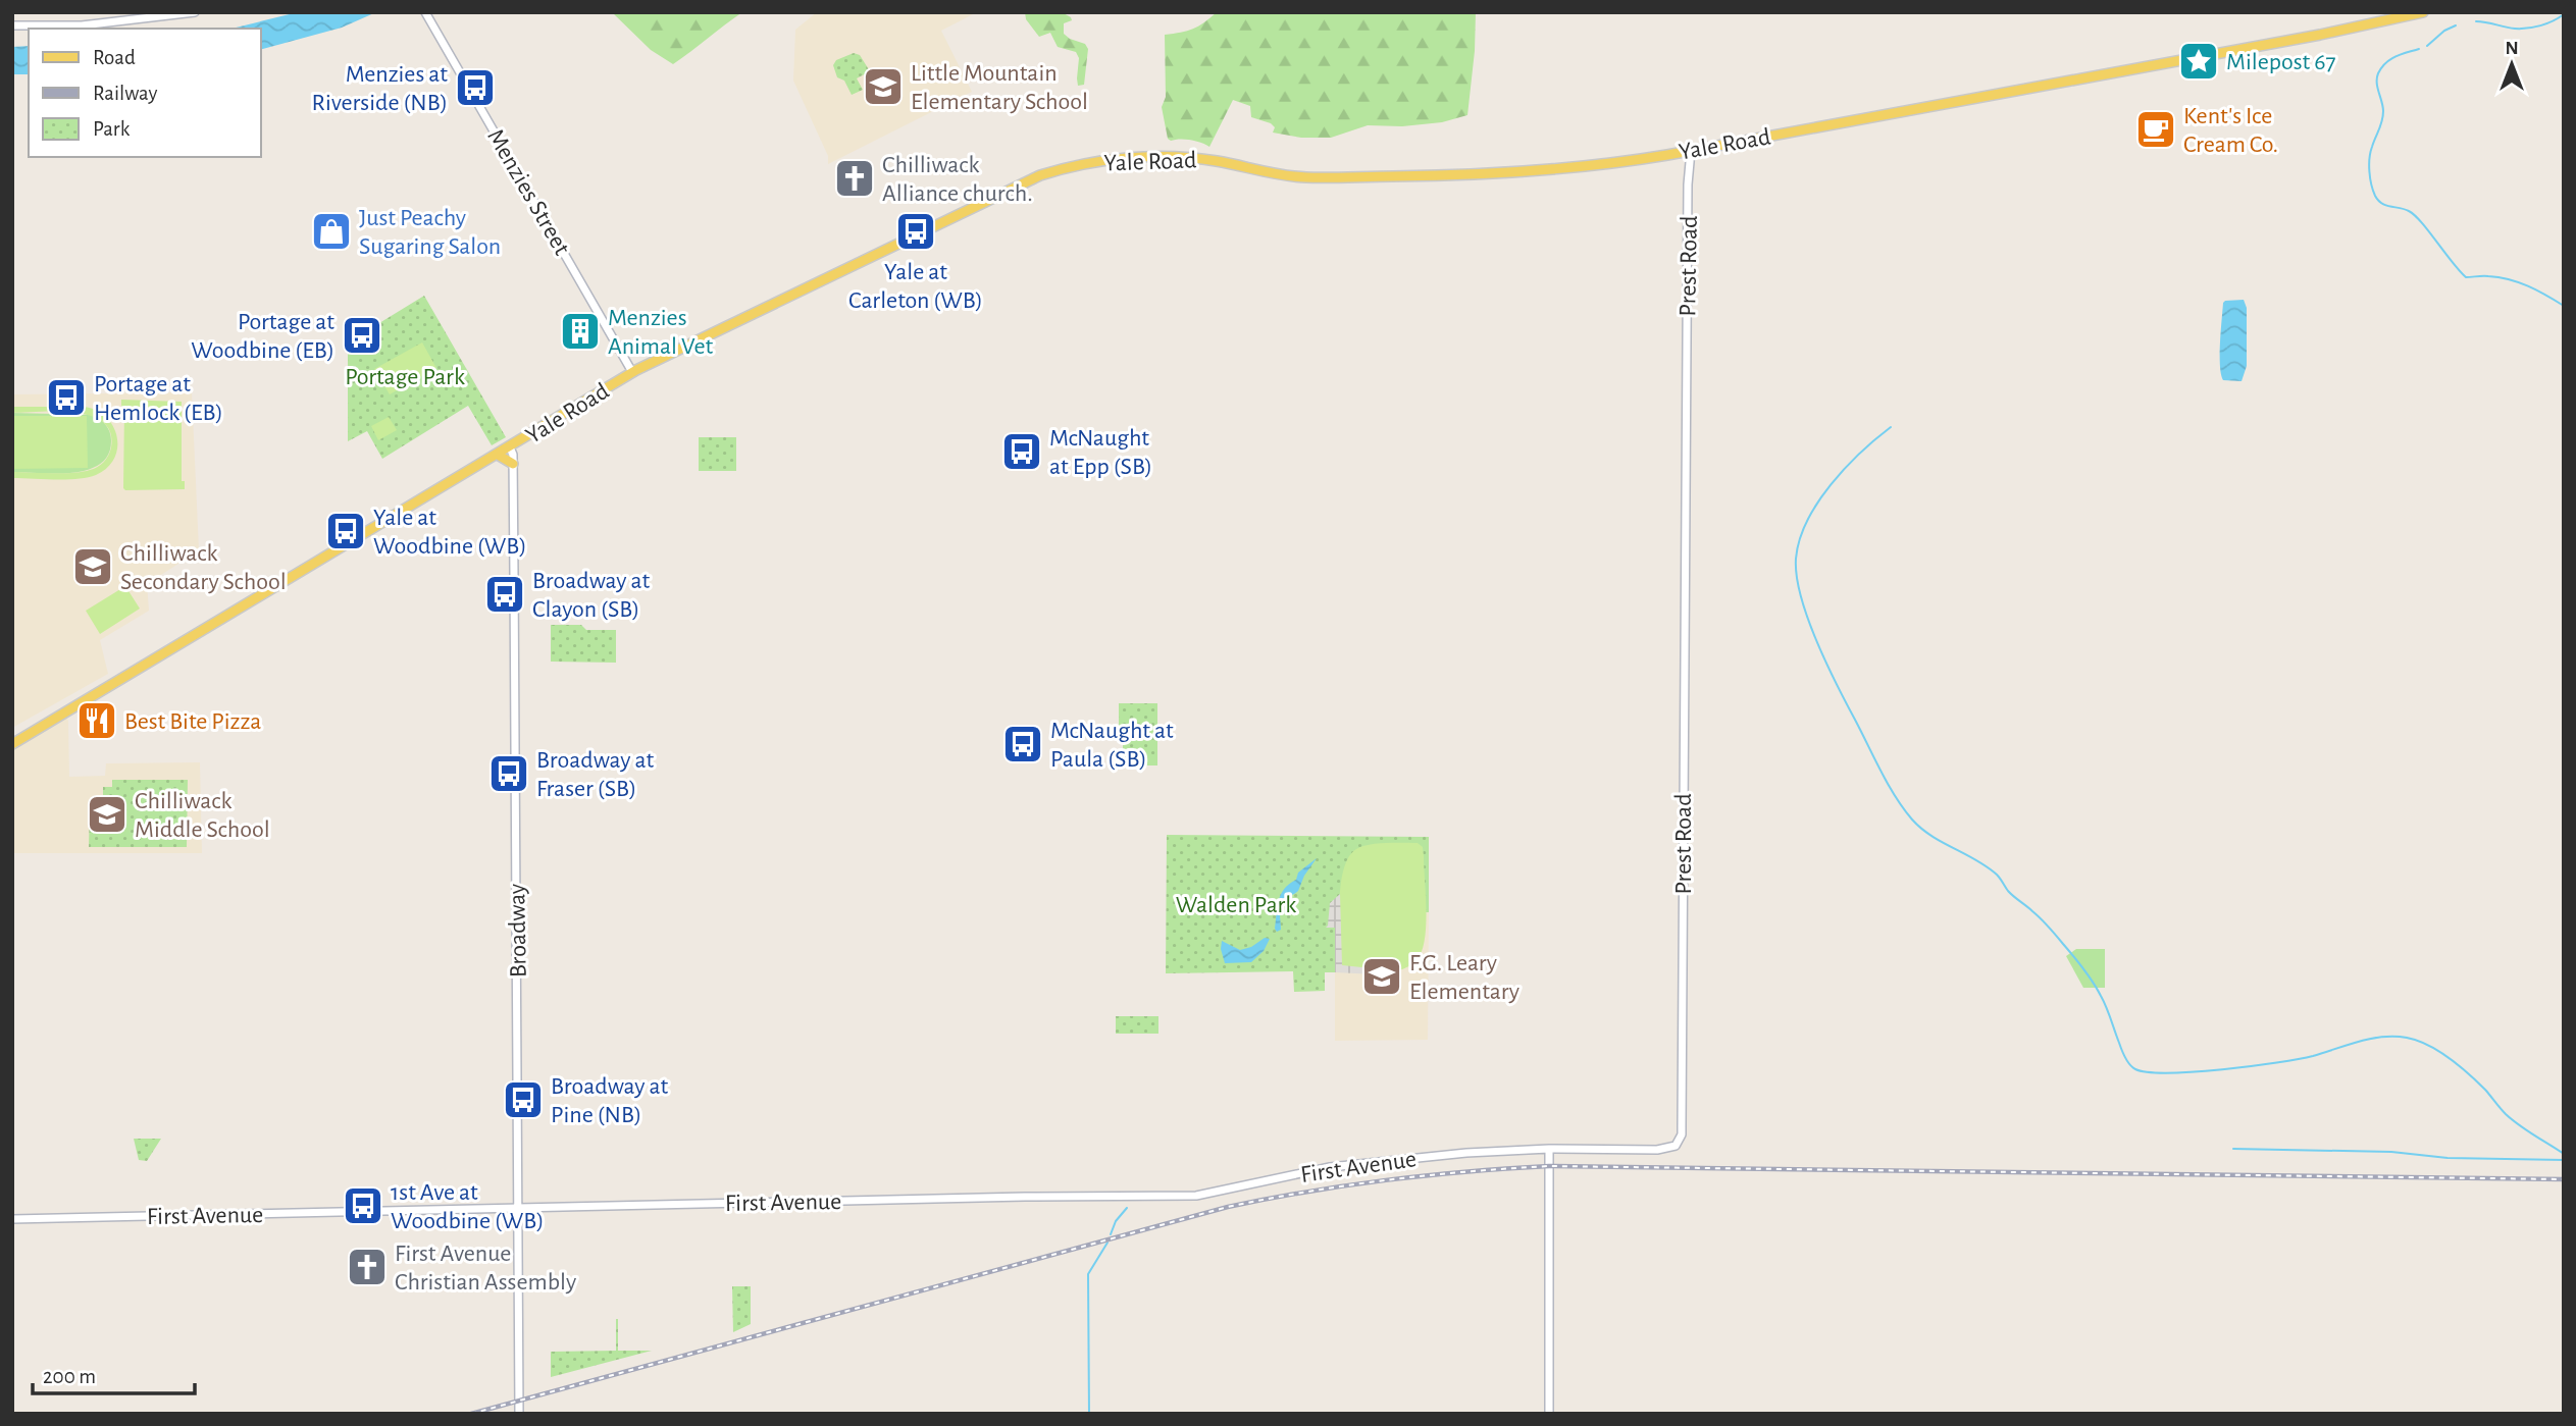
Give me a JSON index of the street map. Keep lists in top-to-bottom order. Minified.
{"streets":{"main road":["Yale Road"],"street":["Menzies Street","Prest Road","Broadway","First Avenue"]},"crossings":[["Yale Road","Menzies Street"],["Yale Road","Prest Road"],["Yale Road","Broadway"],["Prest Road","First Avenue"],["Broadway","First Avenue"]],"parks":["Portage Park","Walden Park"],"places":{"place":["Milepost 67"],"school or university":["Little Mountain Elementary School","Chilliwack Secondary School","Chilliwack Middle School","F.G. Leary Elementary"],"bus stop":["Menzies at Riverside (NB)","Yale at Carleton (WB)","Portage at Woodbine (EB)","Portage at Hemlock (EB)","McNaught at Epp (SB)","Yale at Woodbine (WB)","Broadway at Clayon (SB)","McNaught at Paula (SB)","Broadway at Fraser (SB)","Broadway at Pine (NB)","1st Ave at Woodbine (WB)"],"cafe":["Kent's Ice Cream Co."],"church":["Chilliwack Alliance church.","First Avenue Christian Assembly"],"shop":["Just Peachy Sugaring Salon"],"building":["Menzies Animal Vet"],"restaurant":["Best Bite Pizza"]},"legend":["Road","Railway","Park"],"scale_bar":"200 m","north":"top"}
